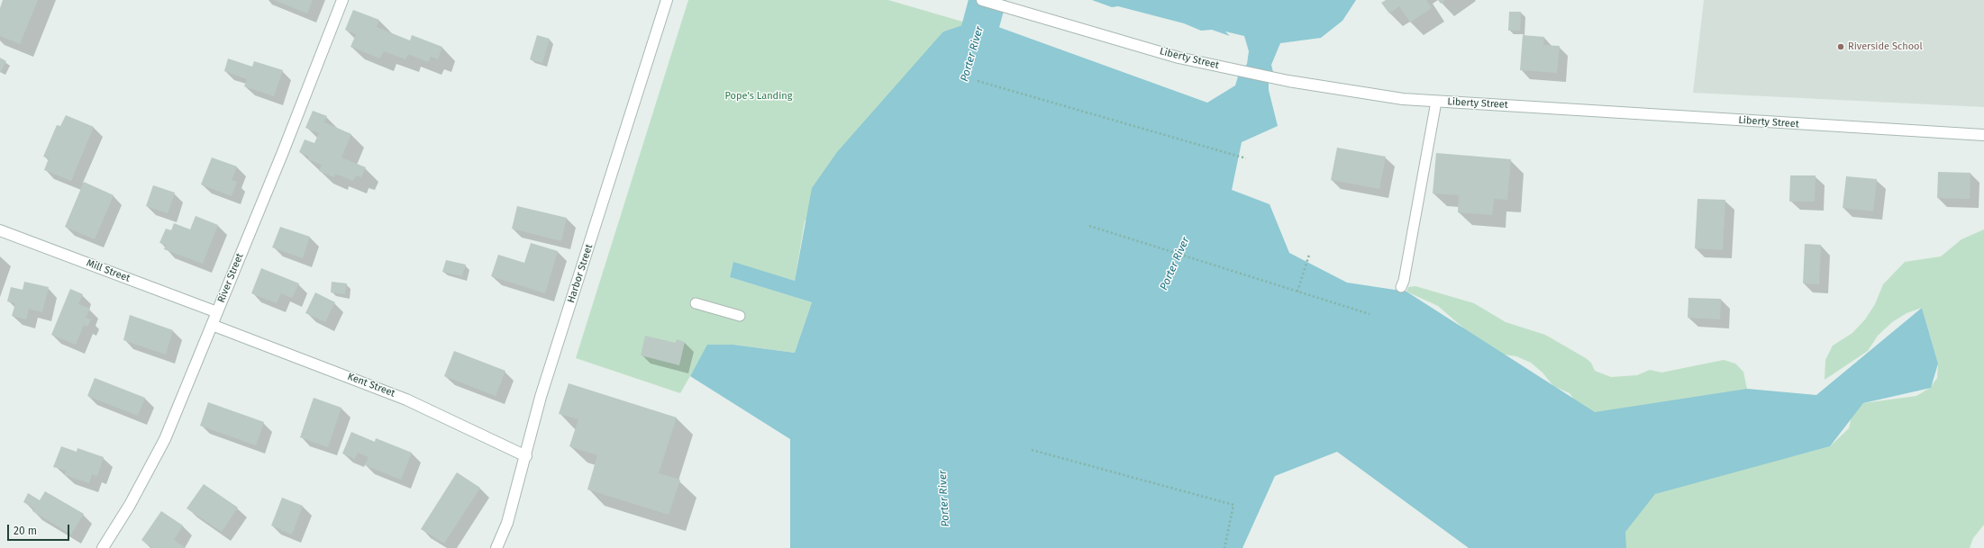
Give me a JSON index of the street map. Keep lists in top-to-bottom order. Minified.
{"streets":{"street":["Liberty Street","Mill Street","Harbor Street","River Street","Kent Street"]},"crossings":[["Mill Street","River Street"],["Harbor Street","Kent Street"],["River Street","Kent Street"]],"water":["Porter River"],"parks":["Pope's Landing"],"places":["Riverside School"],"scale_bar":"20 m"}
